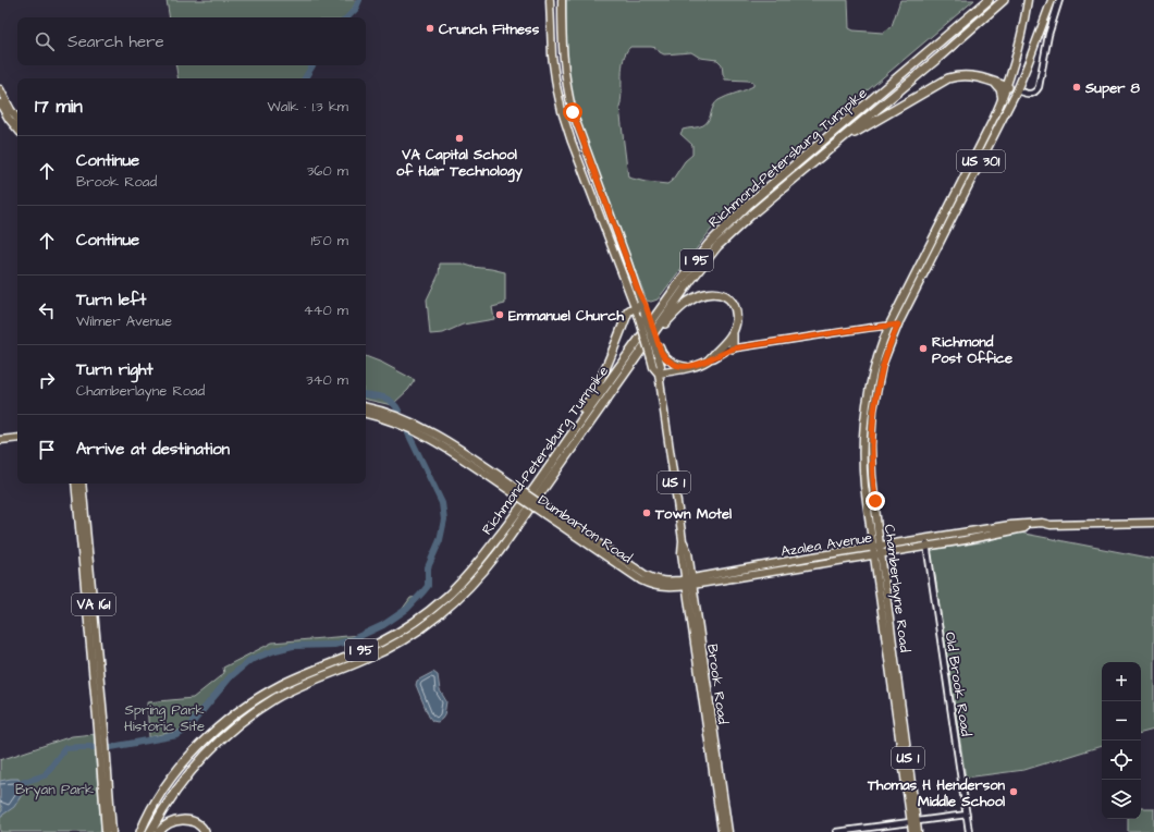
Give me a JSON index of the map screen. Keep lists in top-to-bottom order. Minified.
{"streets":{"highway":["Richmond-Petersburg Turnpike","I 95"],"main road":["US 301","US 1","Dumbarton Road","Azalea Avenue","Chamberlayne Road","VA 161","Brook Road"],"street":["Old Brook Road"]},"crossings":[["Richmond-Petersburg Turnpike","I 95"],["US 301","Azalea Avenue"],["US 301","Chamberlayne Road"],["US 1","Chamberlayne Road"],["Dumbarton Road","Azalea Avenue"],["Dumbarton Road","Brook Road"],["Azalea Avenue","Chamberlayne Road"],["Azalea Avenue","Brook Road"],["Azalea Avenue","Old Brook Road"]],"parks":["Spring Park Historic Site","Bryan Park"],"places":["Crunch Fitness","Super 8","VA Capital School of Hair Technology","Emmanuel Church","Richmond Post Office","Town Motel","Thomas H Henderson Middle School"],"page":{"search":"Search here","heading":["17 min","Walk · 1.3 km"],"list":[["Continue","Brook Road","360 m"],["Continue","150 m"],["Turn left","Wilmer Avenue","440 m"],["Turn right","Chamberlayne Road","340 m"],"Arrive at destination"],"map_buttons":["+","−"]}}
